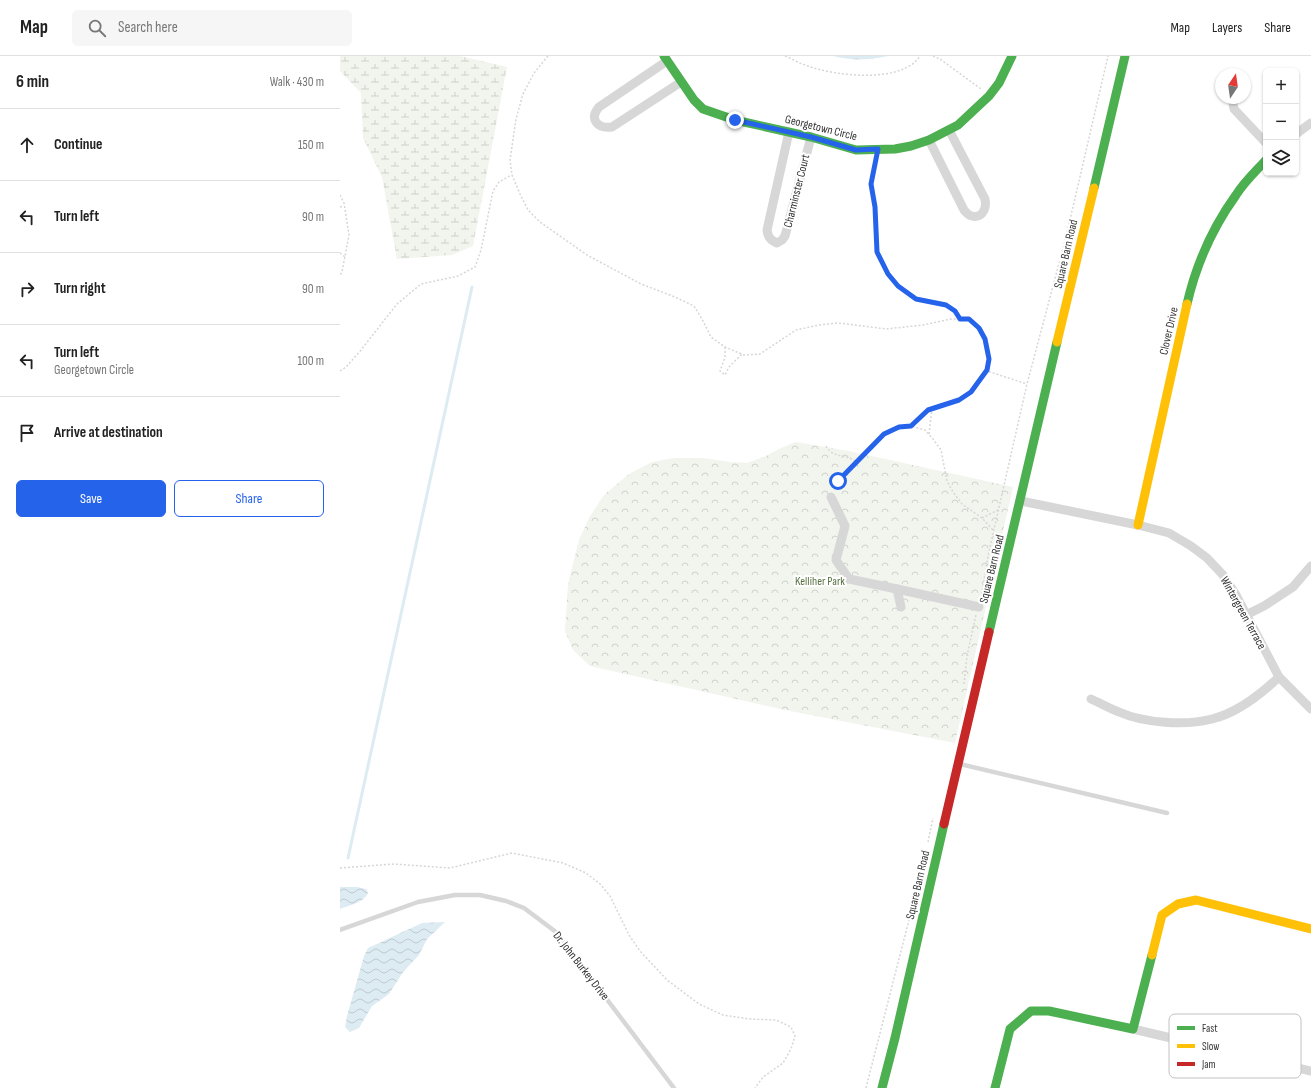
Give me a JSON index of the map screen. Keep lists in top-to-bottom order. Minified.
{"streets":{"street":["Georgetown Circle","Charminster Court","Square Barn Road","Clover Drive","Wintergreen Terrace"],"lane":["Dr. John Burkey Drive"]},"crossings":[["Georgetown Circle","Charminster Court"],["Square Barn Road","Wintergreen Terrace"],["Clover Drive","Wintergreen Terrace"]],"parks":["Kelliher Park"],"legend":["Fast","Slow","Jam"],"north":"top","page":{"header":"Map","search":"Search here","nav":["Map","Layers","Share"],"heading":["6 min","Walk · 430 m"],"map_buttons":["+","−"],"list":[["Continue","150 m"],["Turn left","90 m"],["Turn right","90 m"],["Turn left","Georgetown Circle","100 m"],"Arrive at destination"],"buttons":["Save","Share"]}}
